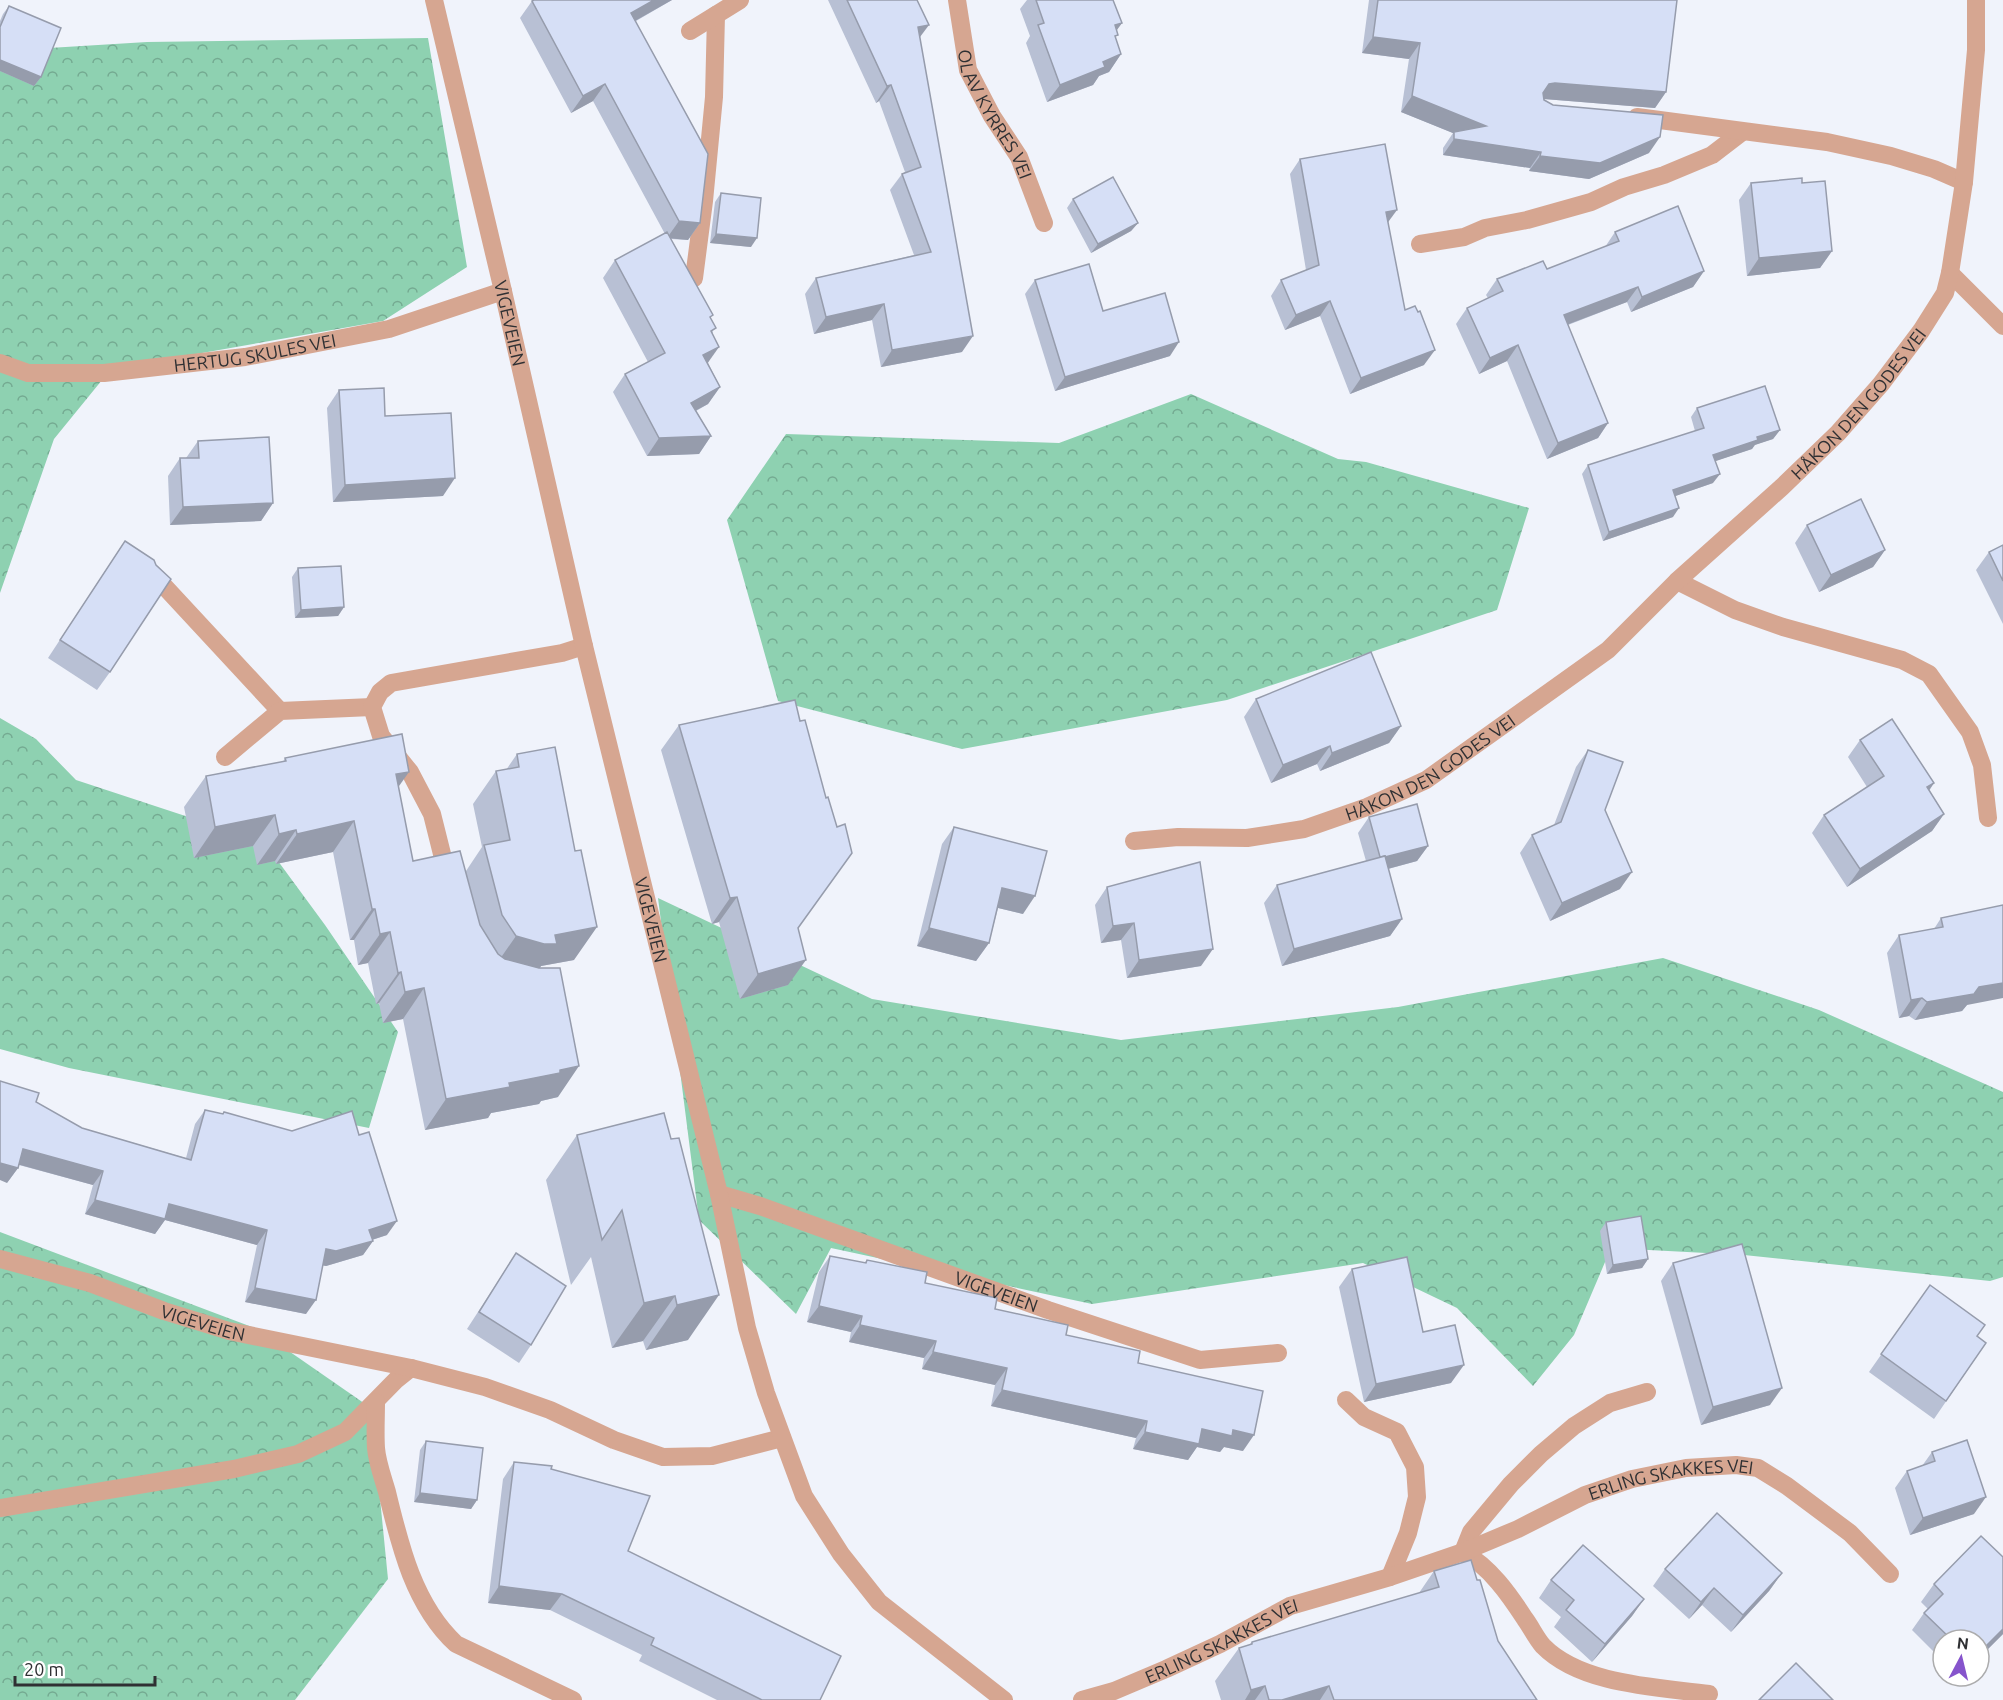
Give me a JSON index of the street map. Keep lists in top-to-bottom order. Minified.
{"streets":{"street":["OLAV KYRRES VEI","VIGEVEIEN","HERTUG SKULES VEI","HÅKON DEN GODES VEI","ERLING SKAKKES VEI"]},"crossings":[["VIGEVEIEN","HERTUG SKULES VEI"]],"scale_bar":"20 m","north":"top"}
